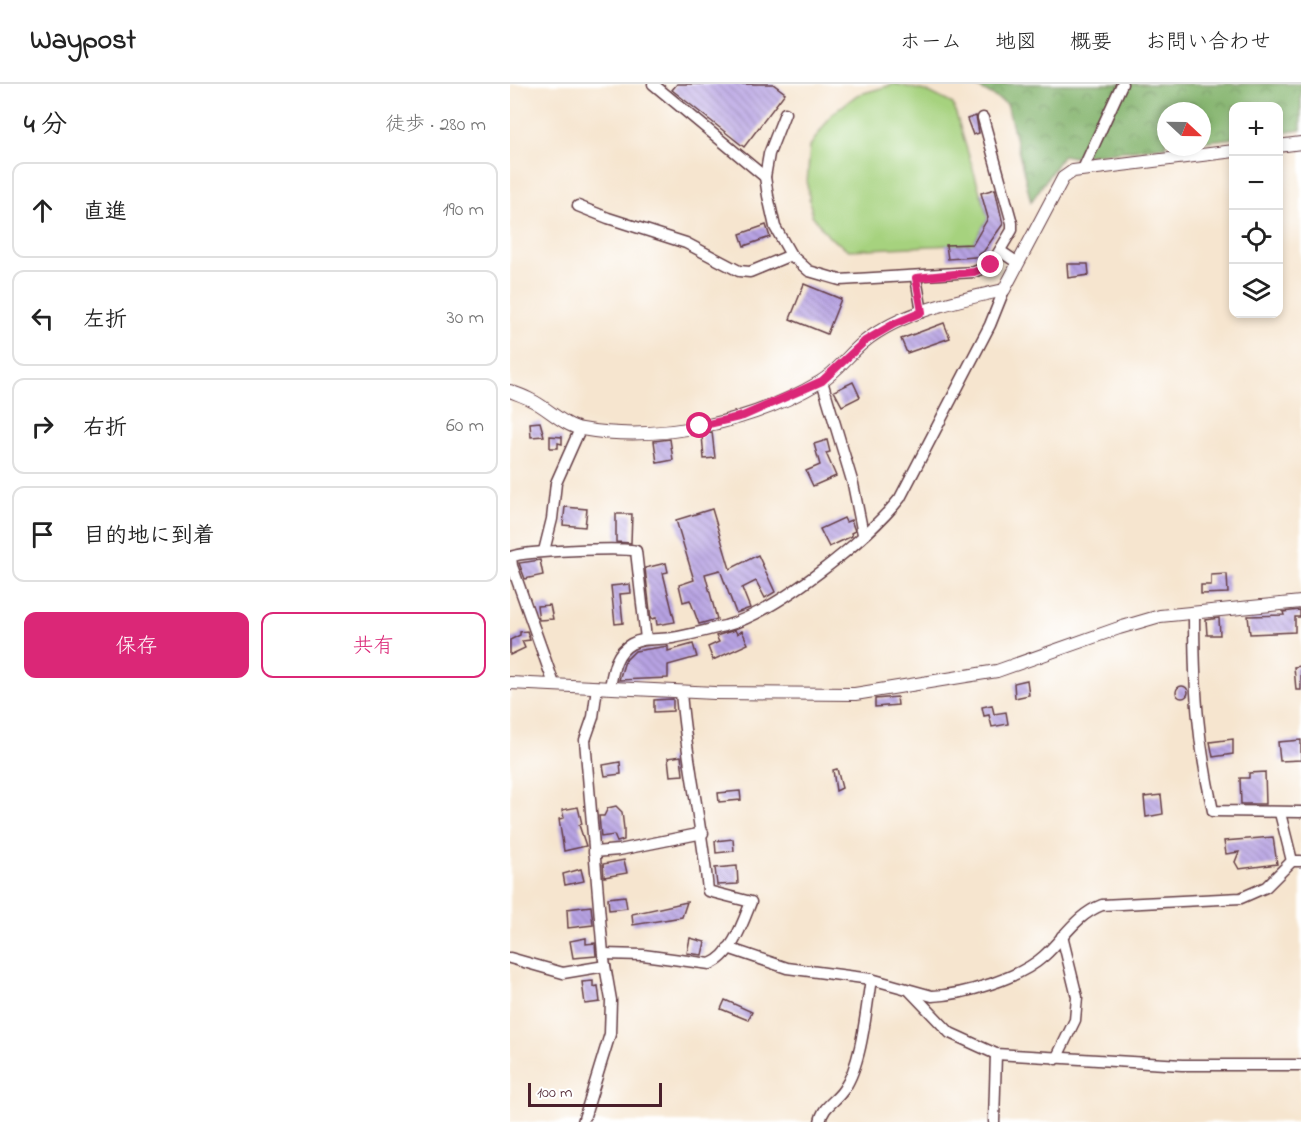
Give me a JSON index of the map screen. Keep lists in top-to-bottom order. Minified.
{"scale_bar":"100 m","north":"right","page":{"header":"Waypost","nav":["ホーム","地図","概要","お問い合わせ"],"heading":["4 分","徒歩 · 280 m"],"map_buttons":["+","−"],"list":[["直進","190 m"],["左折","30 m"],["右折","60 m"],"目的地に到着"],"buttons":["保存","共有"],"scale":"100 m"}}
